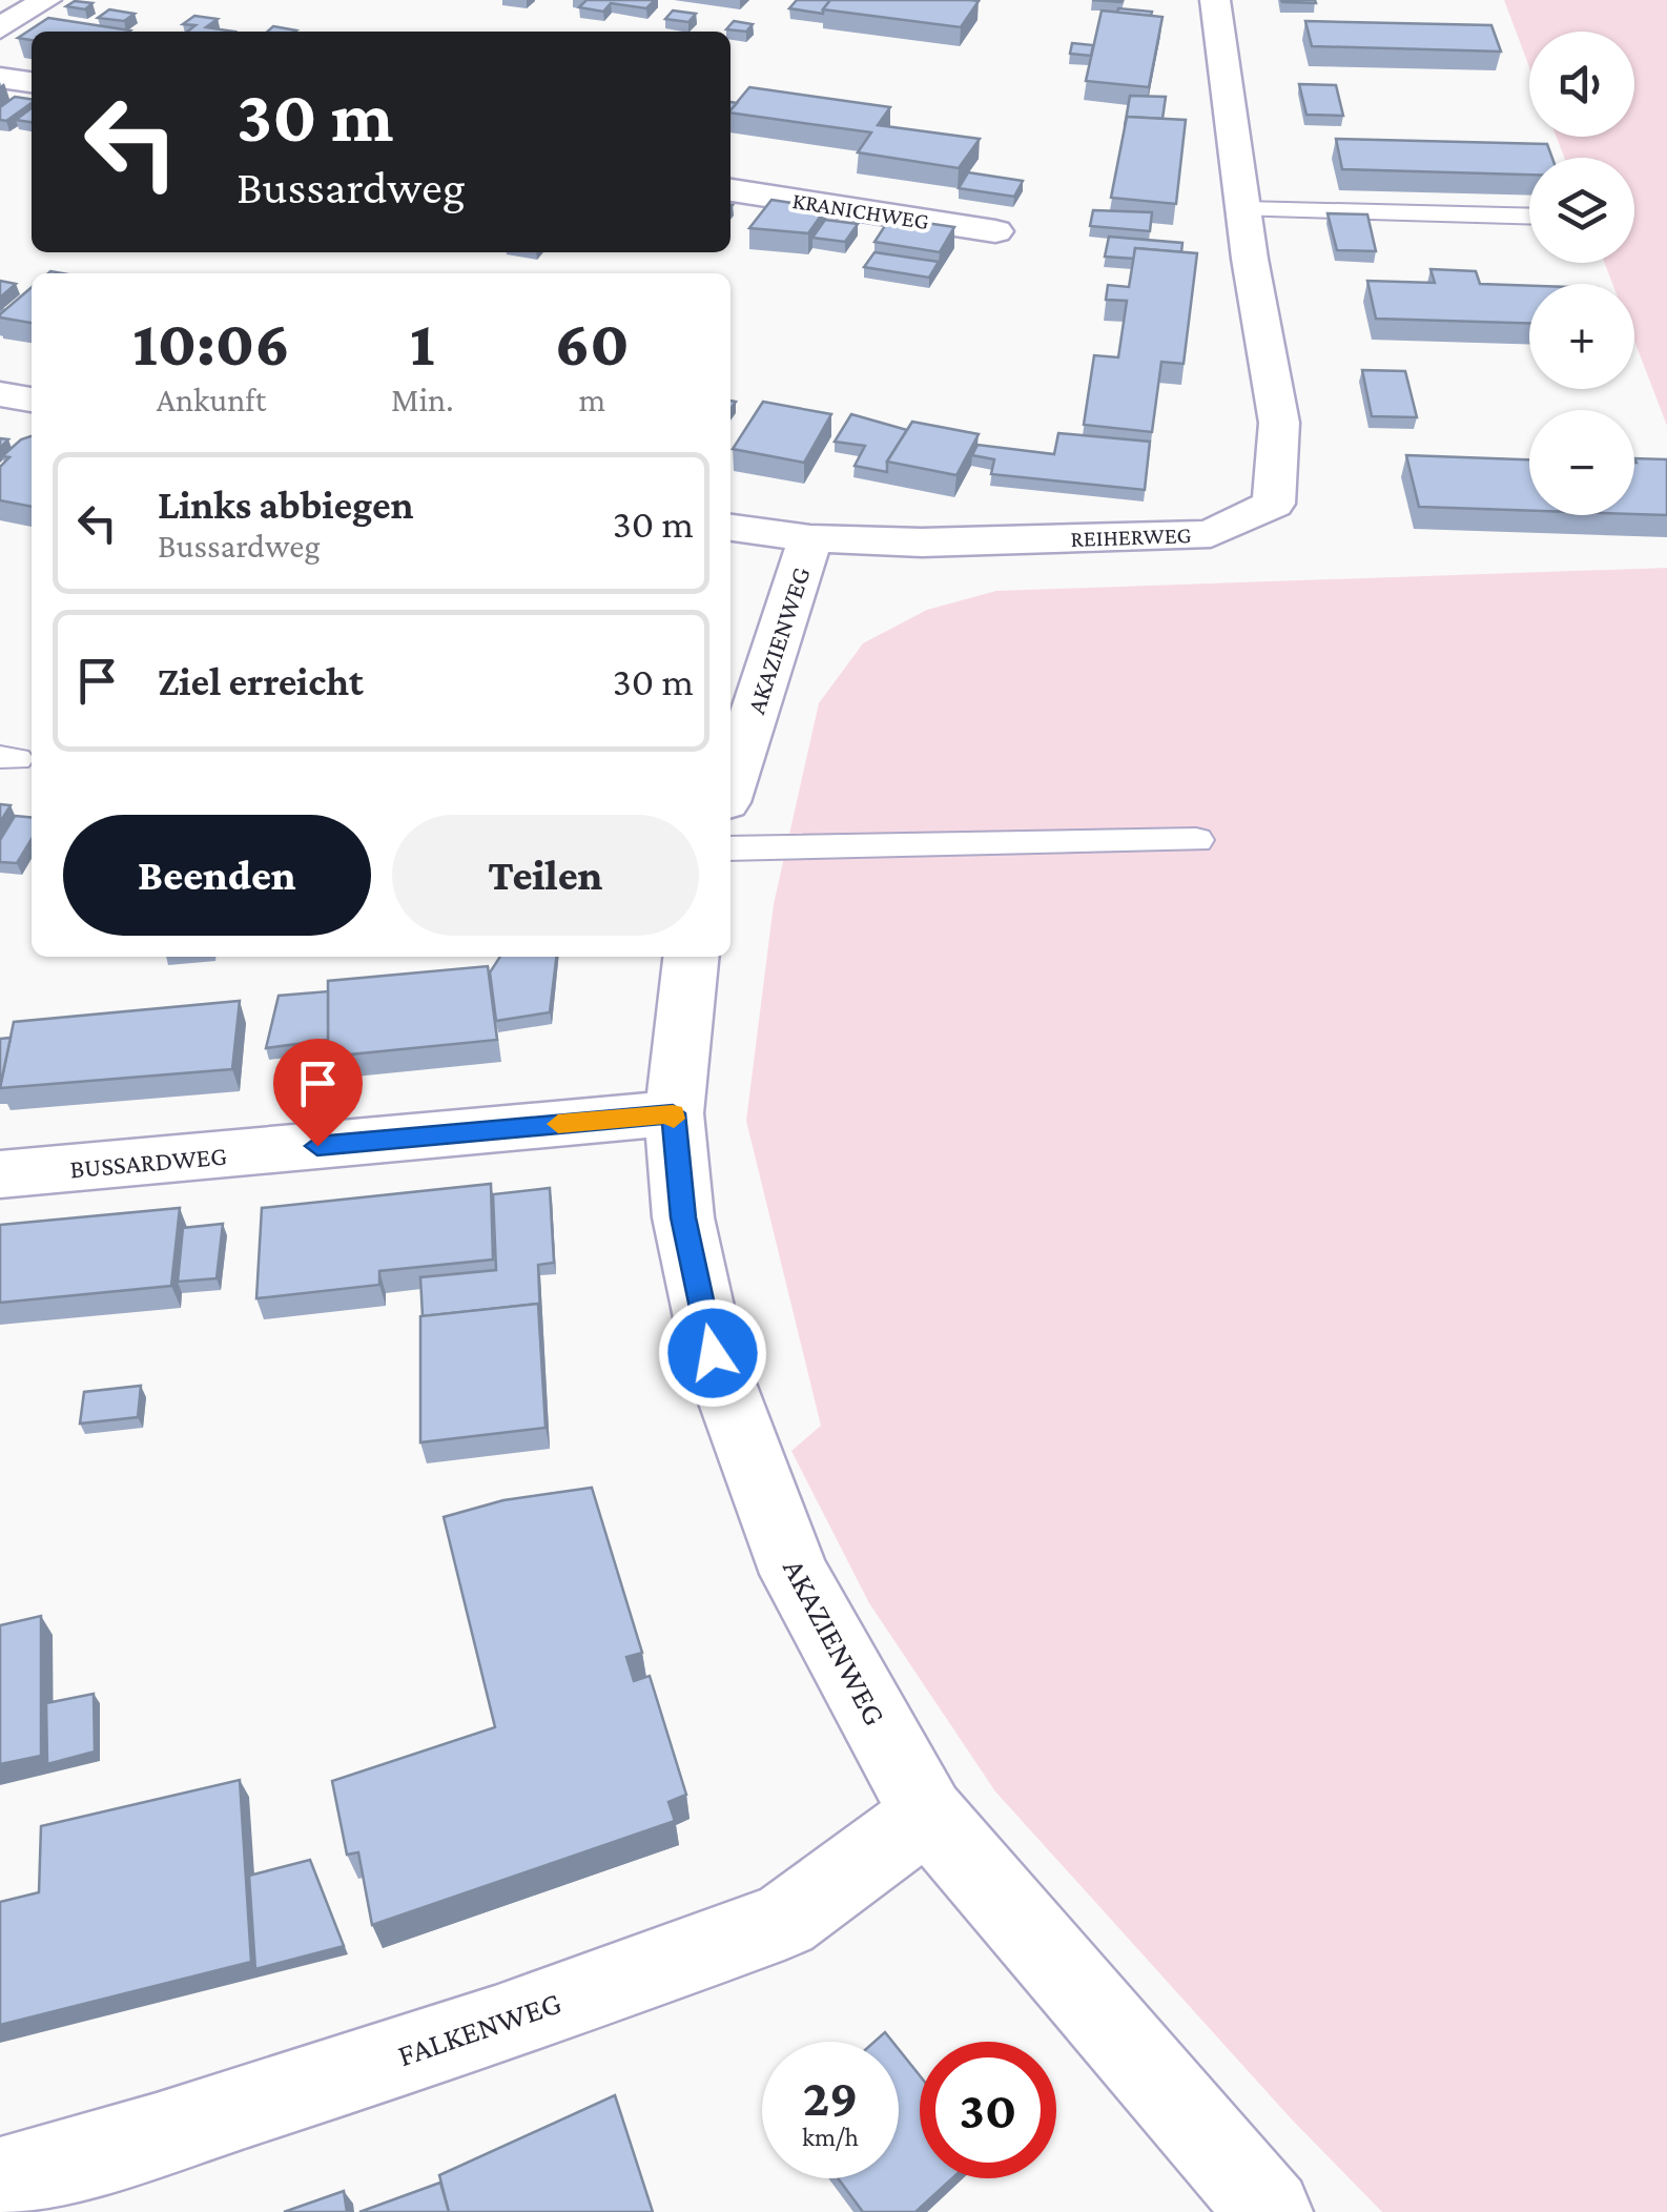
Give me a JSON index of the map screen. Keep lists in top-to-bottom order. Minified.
{"streets":{"street":["KRANICHWEG","REIHERWEG","AKAZIENWEG","BUSSARDWEG","FALKENWEG"]},"crossings":[["REIHERWEG","AKAZIENWEG"],["AKAZIENWEG","BUSSARDWEG"],["AKAZIENWEG","FALKENWEG"]],"page":{"map_buttons":["+","−"],"turn":["30 m","Bussardweg"],"eta":["10:06","Ankunft","1","Min.","60","m"],"list":[{"name":"Links abbiegen","note":"Bussardweg","value":"30 m"},{"name":"Ziel erreicht","value":"30 m"}],"buttons":["Beenden","Teilen"],"speed":"29 km/h","limit":"30"}}
